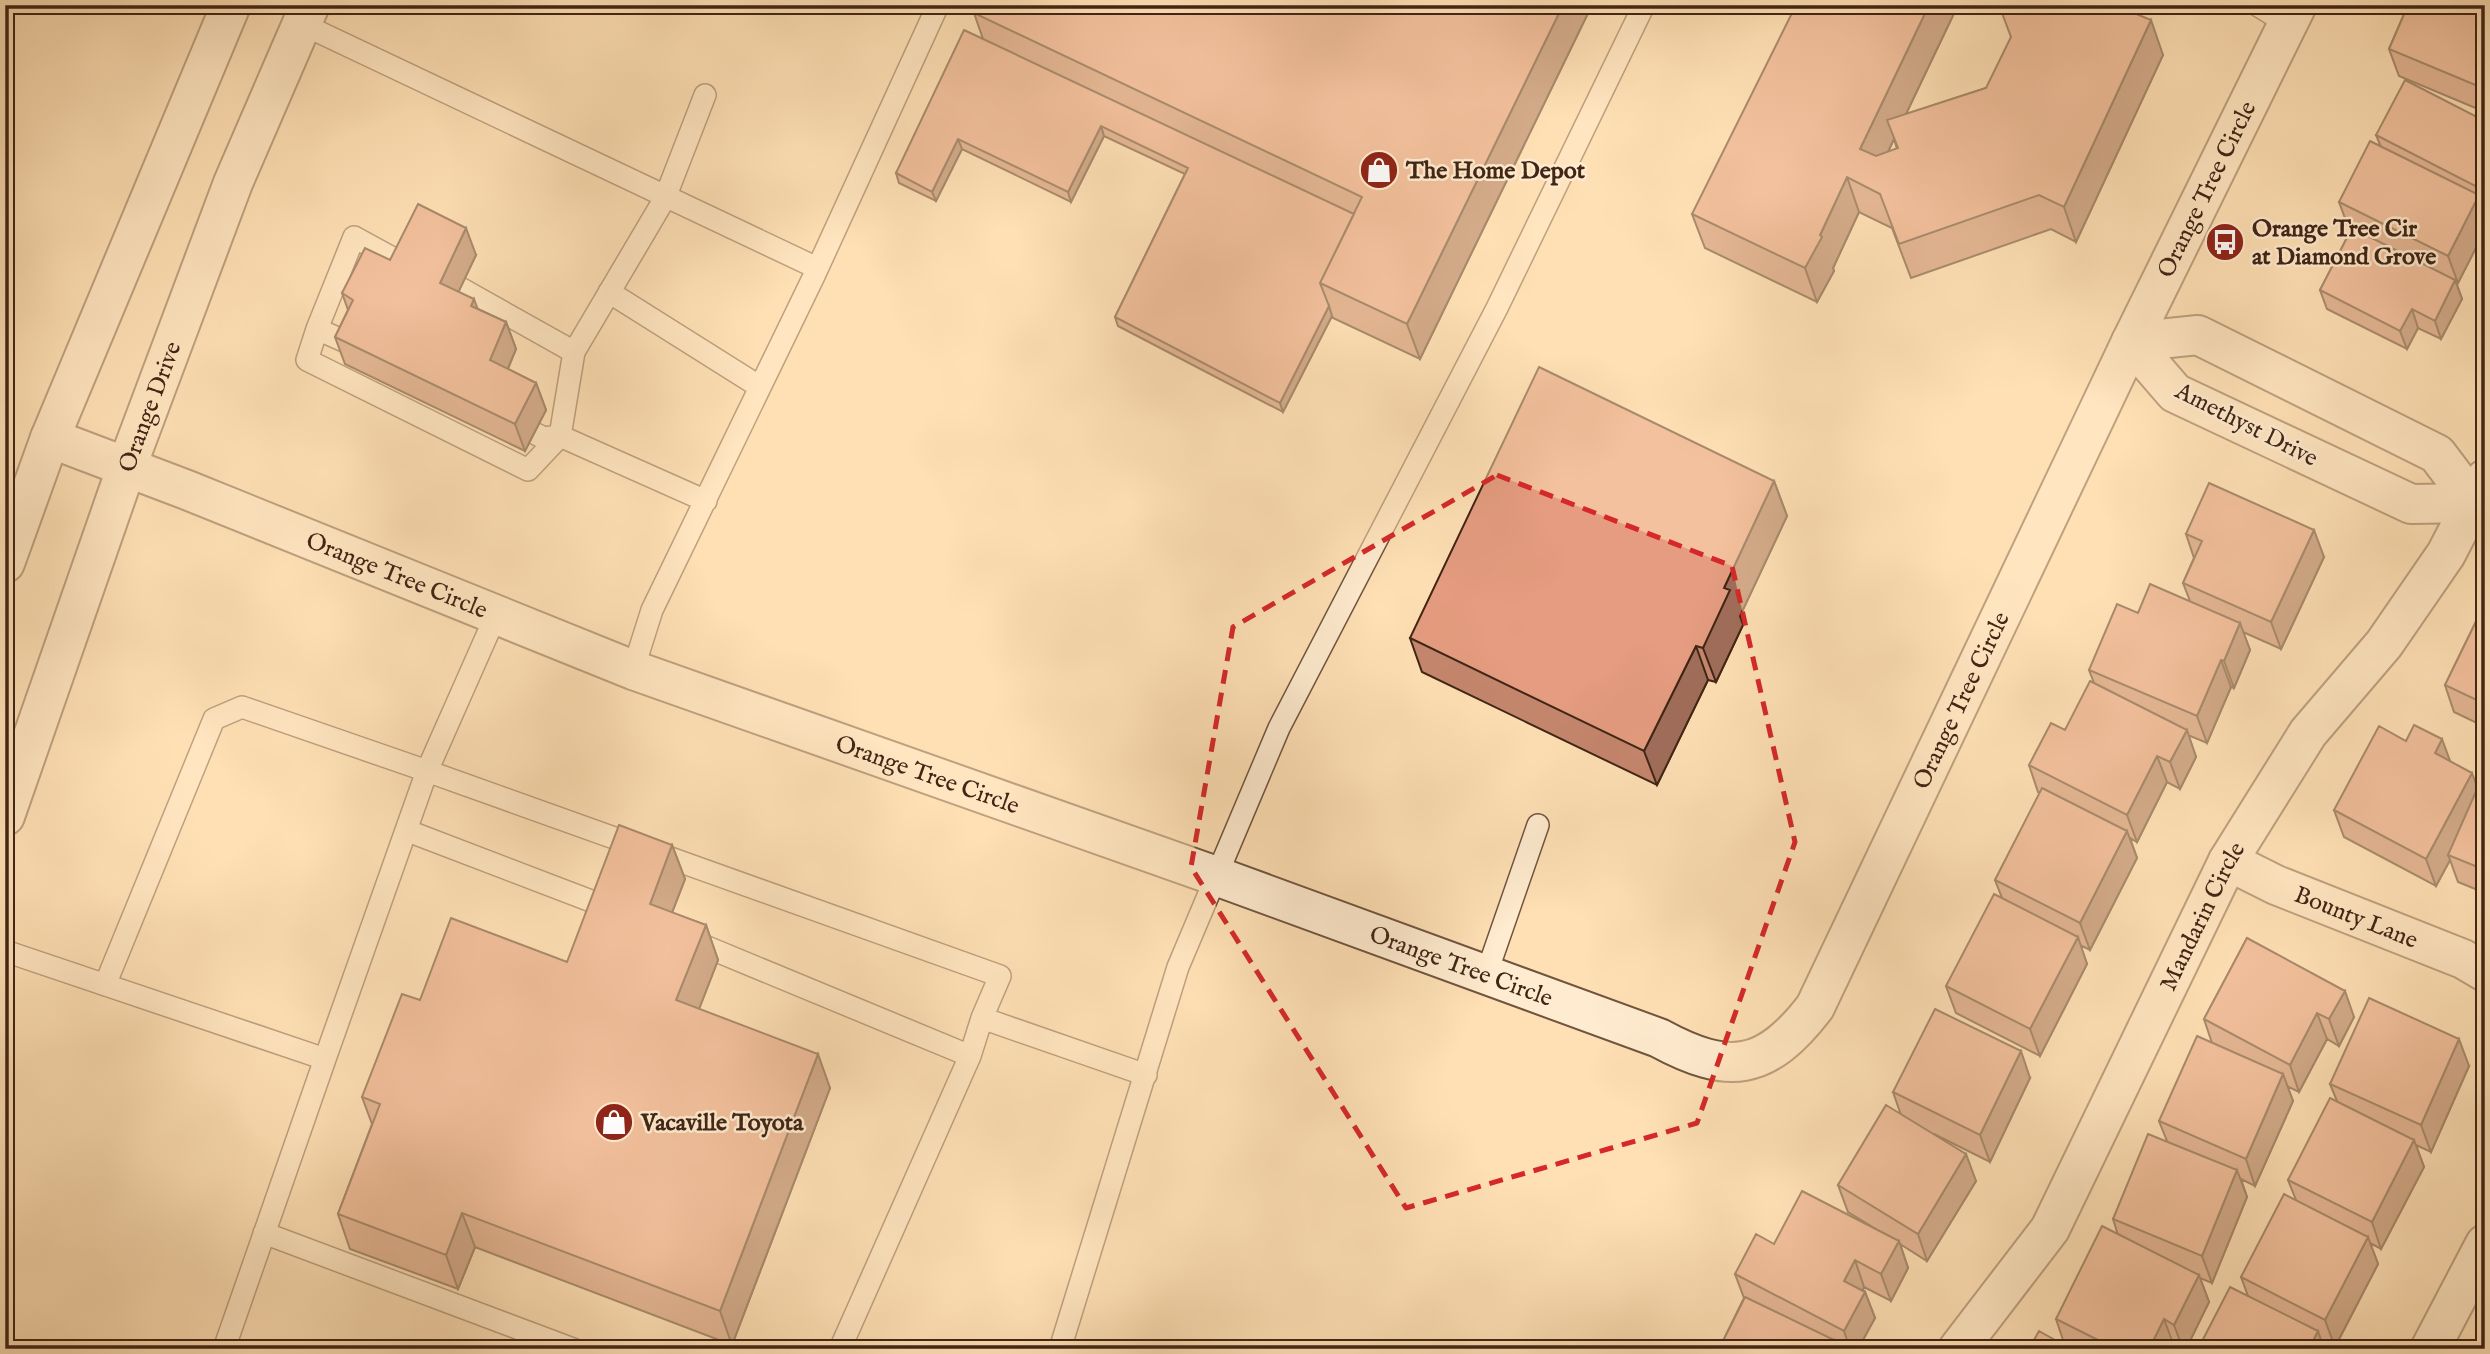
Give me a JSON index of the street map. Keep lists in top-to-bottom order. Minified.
{"streets":{"street":["Orange Tree Circle","Orange Drive","Amethyst Drive","Bounty Lane","Mandarin Circle"]},"crossings":[["Orange Tree Circle","Orange Drive"],["Orange Tree Circle","Amethyst Drive"],["Amethyst Drive","Mandarin Circle"],["Bounty Lane","Mandarin Circle"]],"places":{"shop":["The Home Depot","Vacaville Toyota"],"bus stop":["Orange Tree Cir at Diamond Grove"]}}
